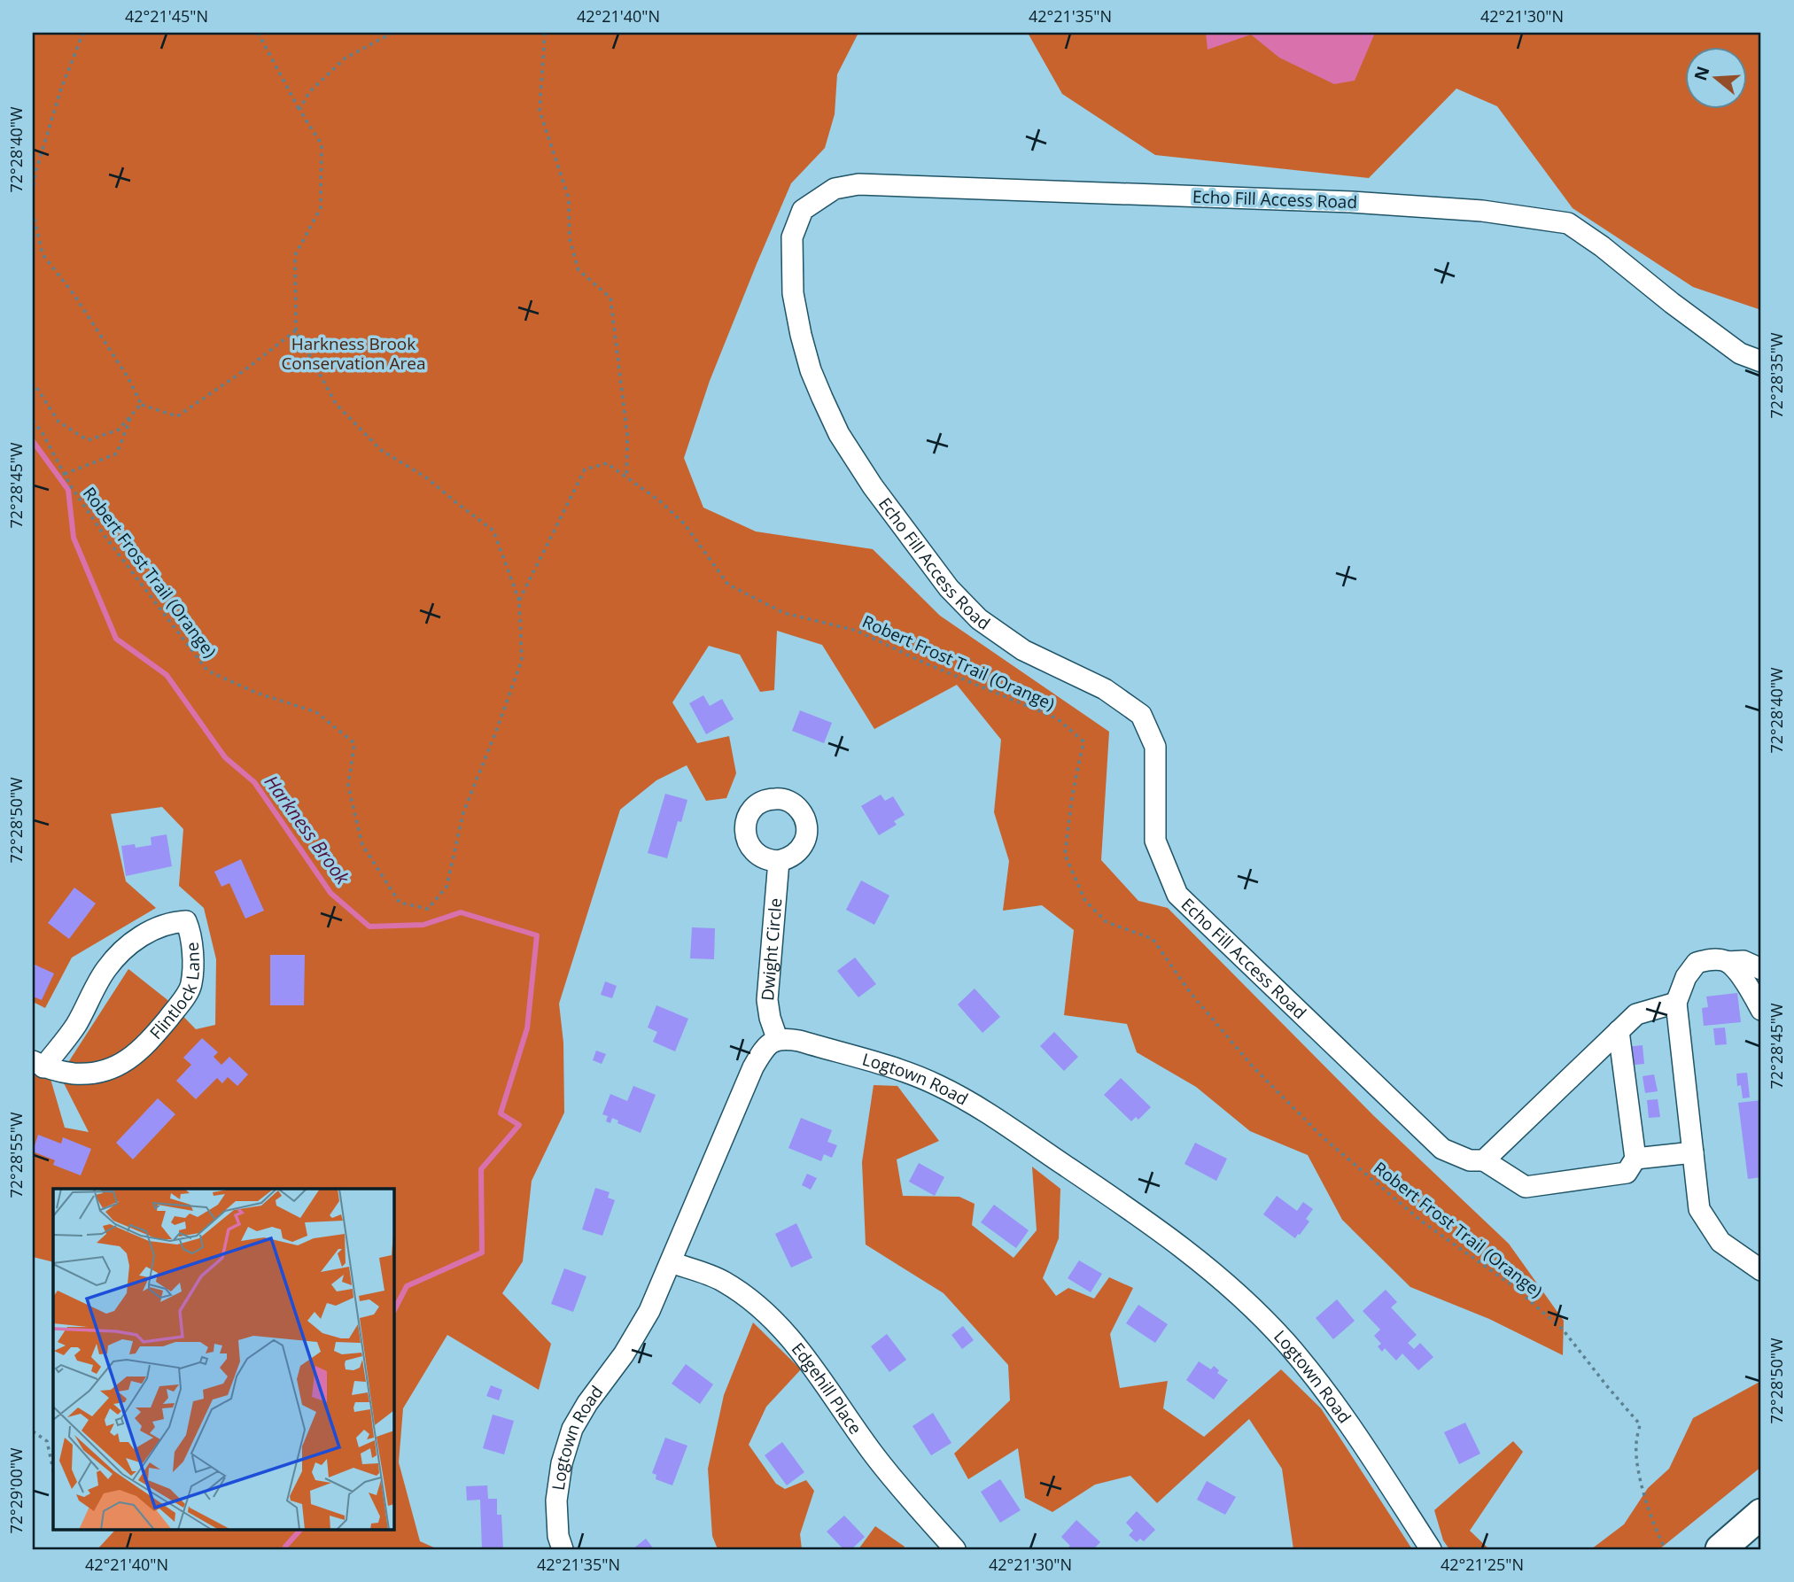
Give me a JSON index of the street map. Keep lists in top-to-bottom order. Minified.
{"streets":{"street":["Echo Fill Access Road","Dwight Circle","Flintlock Lane","Logtown Road","Edgehill Place"],"path":["Robert Frost Trail (Orange)"]},"crossings":[["Dwight Circle","Logtown Road"],["Logtown Road","Edgehill Place"]],"water":["Harkness Brook"],"parks":["Harkness Brook Conservation Area"],"north":"left","coordinates":["42°21'45\"N","42°21'40\"N","42°21'35\"N","42°21'30\"N","72°28'40\"W","72°28'35\"W","72°28'45\"W","72°28'50\"W","72°28'55\"W","72°29'00\"W","42°21'25\"N"]}
